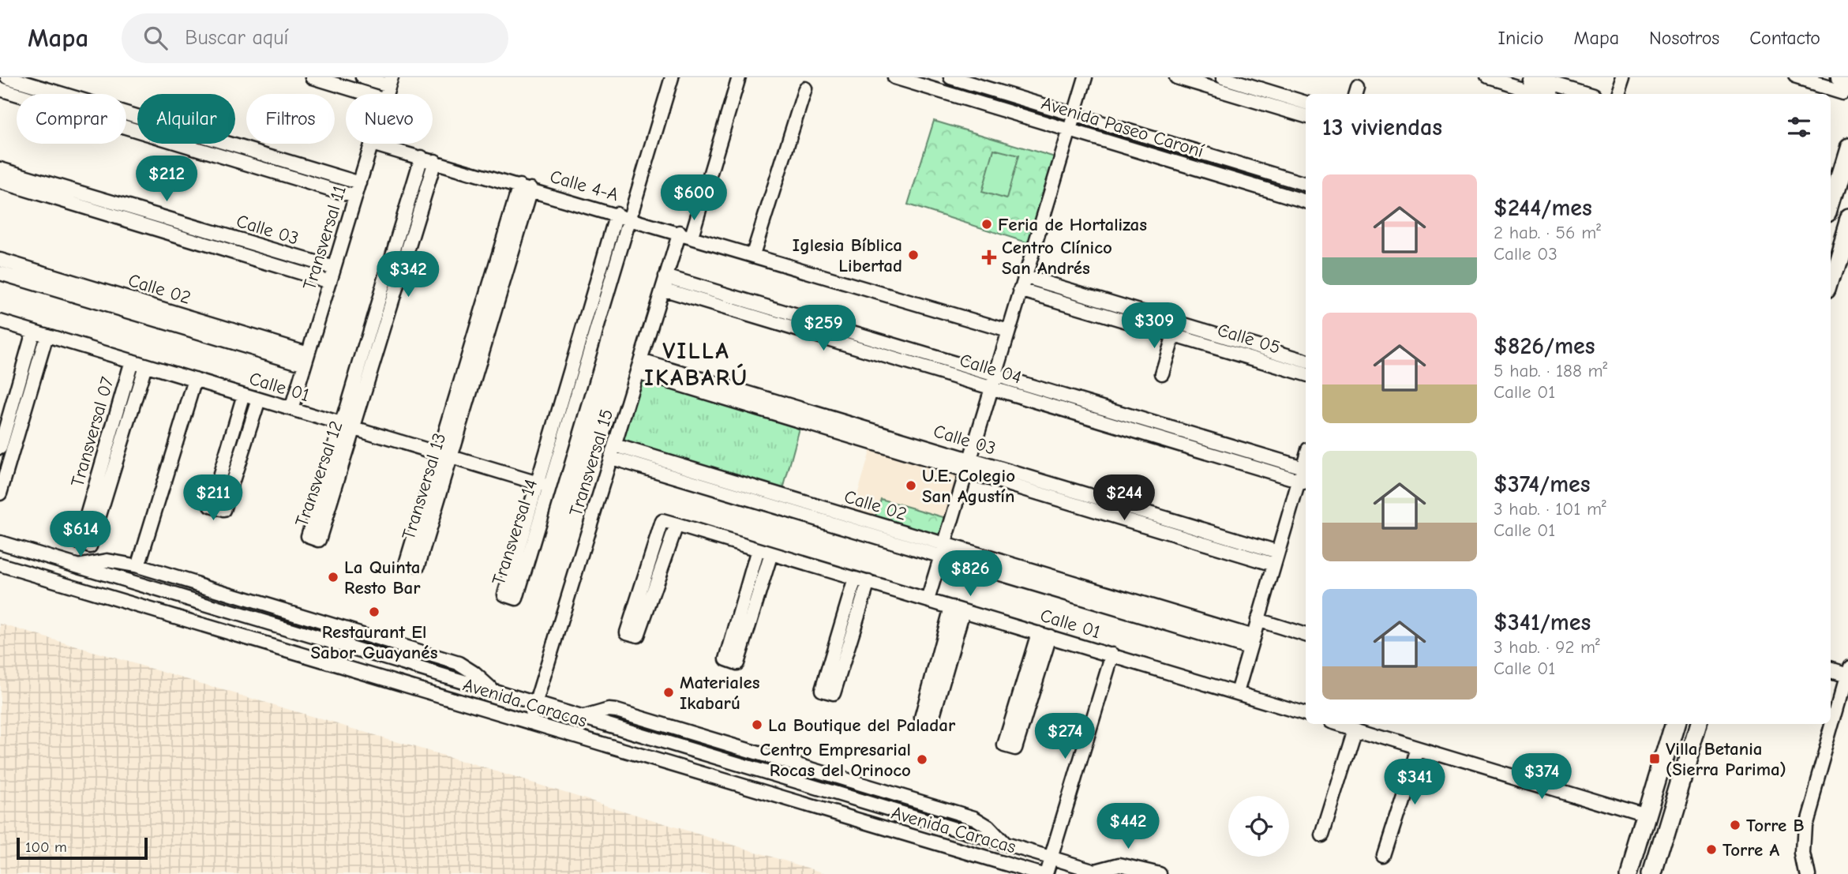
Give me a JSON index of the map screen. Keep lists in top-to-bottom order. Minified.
{"streets":{"street":["Avenida Paseo Caroní","Calle 4-A","Calle 03","Transversal 11","Calle 02","Calle 05","Calle 04","Calle 01","Transversal 07","Transversal 15","Transversal 12","Transversal 13","Transversal 14","Avenida Caracas"]},"crossings":[["Calle 4-A","Transversal 15"],["Calle 4-A","Transversal 12"],["Calle 4-A","Transversal 13"],["Calle 4-A","Transversal 14"],["Calle 03","Transversal 11"],["Calle 03","Transversal 15"],["Transversal 11","Calle 02"],["Transversal 11","Calle 01"],["Calle 02","Transversal 15"],["Calle 04","Transversal 15"],["Calle 01","Transversal 07"],["Calle 01","Transversal 12"],["Calle 01","Transversal 13"],["Calle 01","Transversal 14"],["Transversal 15","Avenida Caracas"]],"districts":["VILLA IKABARÚ"],"places":{"other":["Feria de Hortalizas","Iglesia Bíblica Libertad","U.E. Colegio San Agustín","La Quinta Resto Bar","Restaurant El Sabor Guayanés","Materiales Ikabarú","La Boutique del Paladar","Centro Empresarial Rocas del Orinoco","Torre B","Torre A"],"health":["Centro Clínico San Andrés"],"transit":["Villa Betania (Sierra Parima)"]},"scale_bar":"100 m","page":{"header":"Mapa","search":"Buscar aquí","nav":["Inicio","Mapa","Nosotros","Contacto"],"chip":["Comprar","Alquilar","Filtros","Nuevo"],"heading":"13 viviendas","price":["$212","$600","$342","$309","$259","$211","$244","$614","$826","$274","$374","$341","$442"],"list":[{"name":"$244/mes","note":"2 hab. · 56 m² · Calle 03"},{"name":"$826/mes","note":"5 hab. · 188 m² · Calle 01"},{"name":"$374/mes","note":"3 hab. · 101 m² · Calle 01"},{"name":"$341/mes","note":"3 hab. · 92 m² · Calle 01"}],"scale":"100 m"}}
